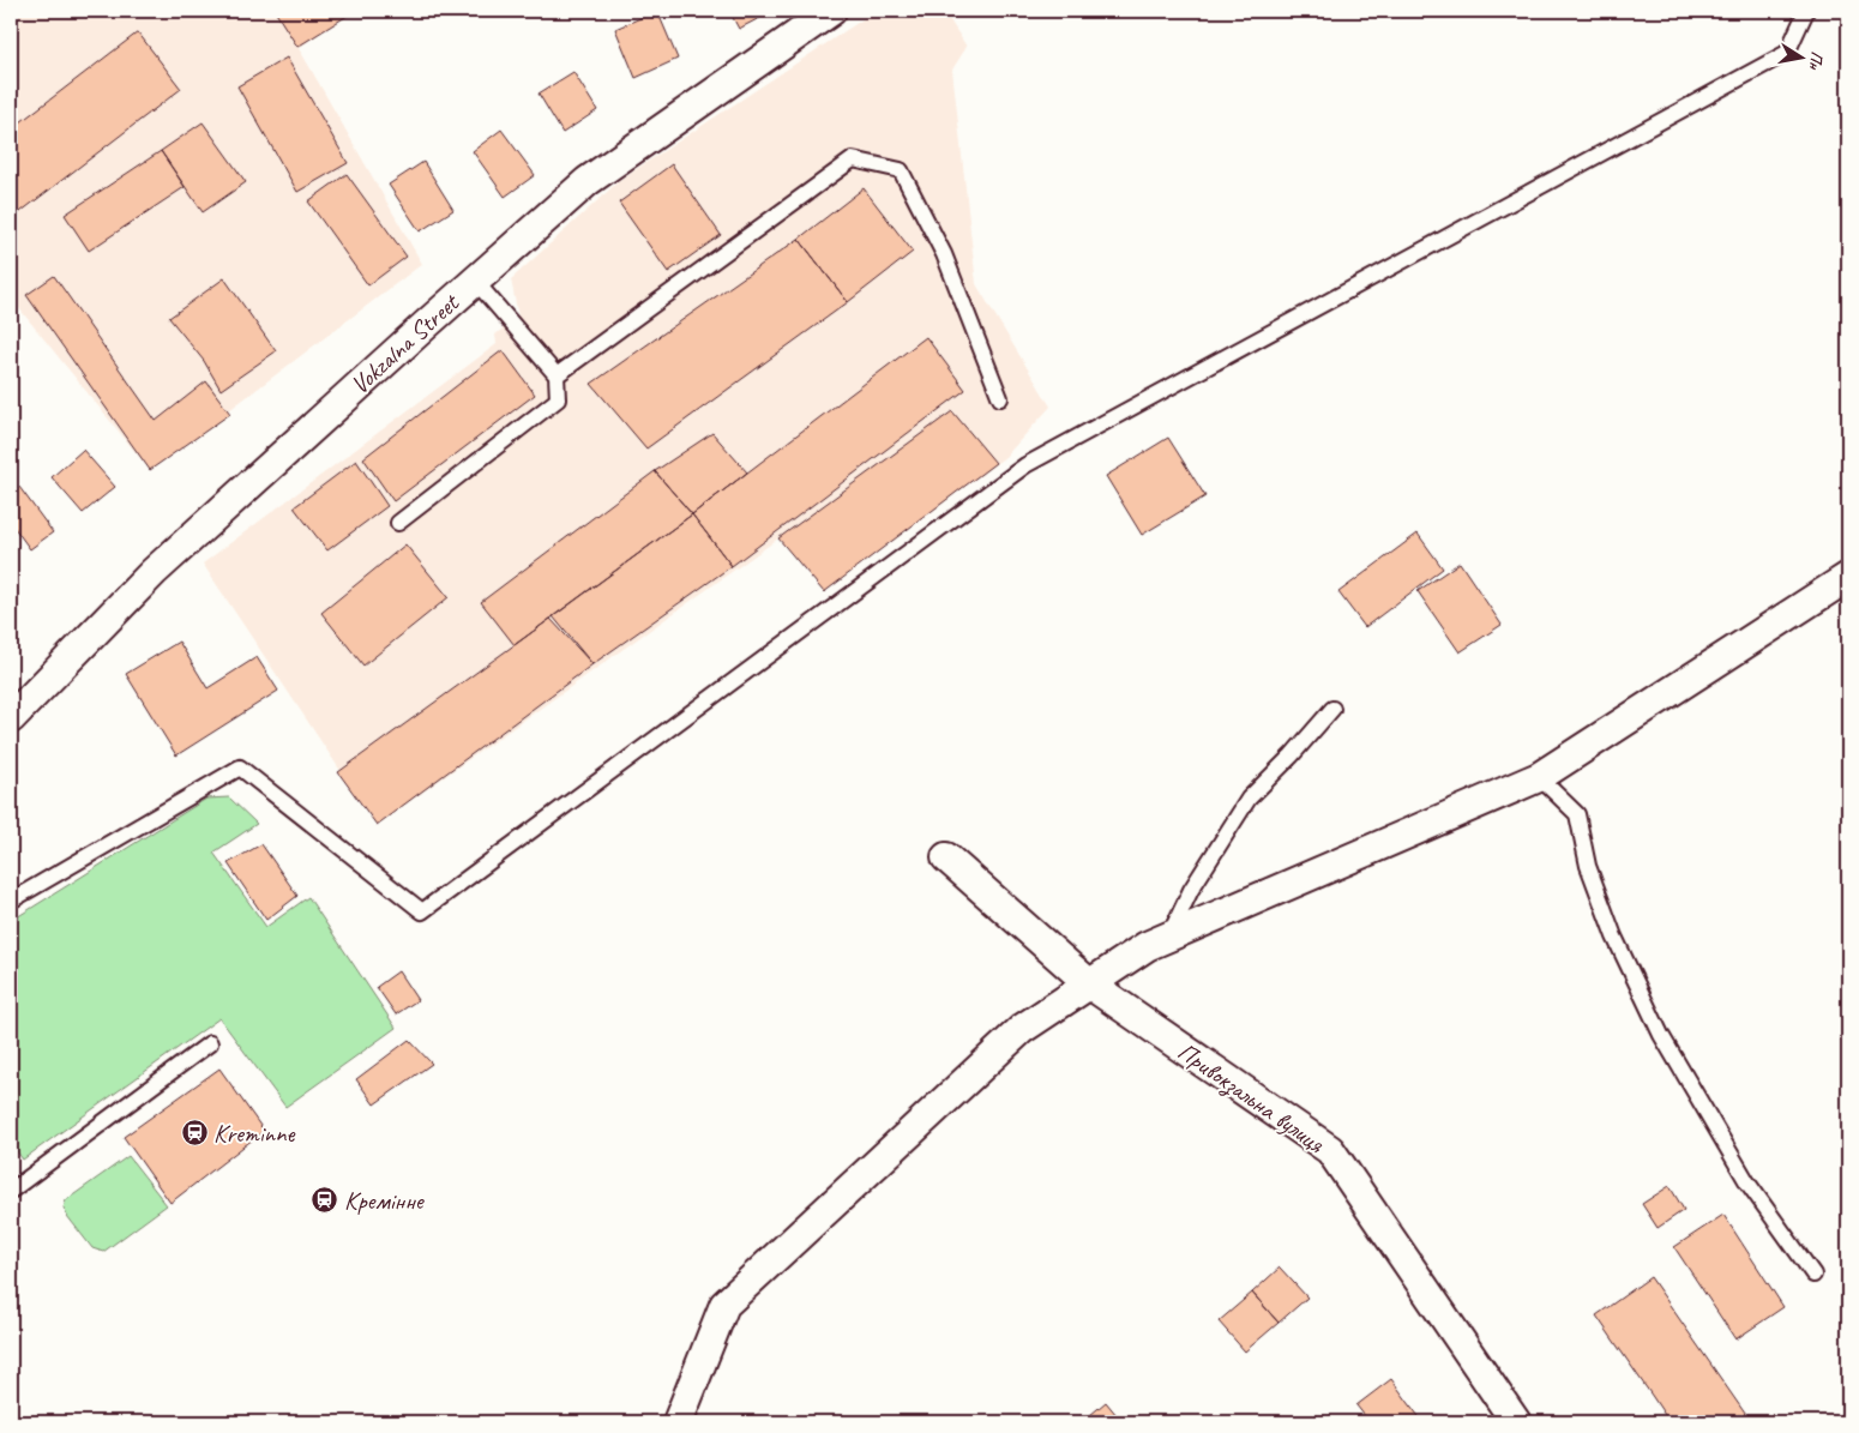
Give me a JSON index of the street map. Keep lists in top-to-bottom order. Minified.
{"streets":{"street":["Vokzalna Street","Привокзальна вулиця"]},"places":{"station":["Kreminne","Кремінне"]},"north":"right"}
